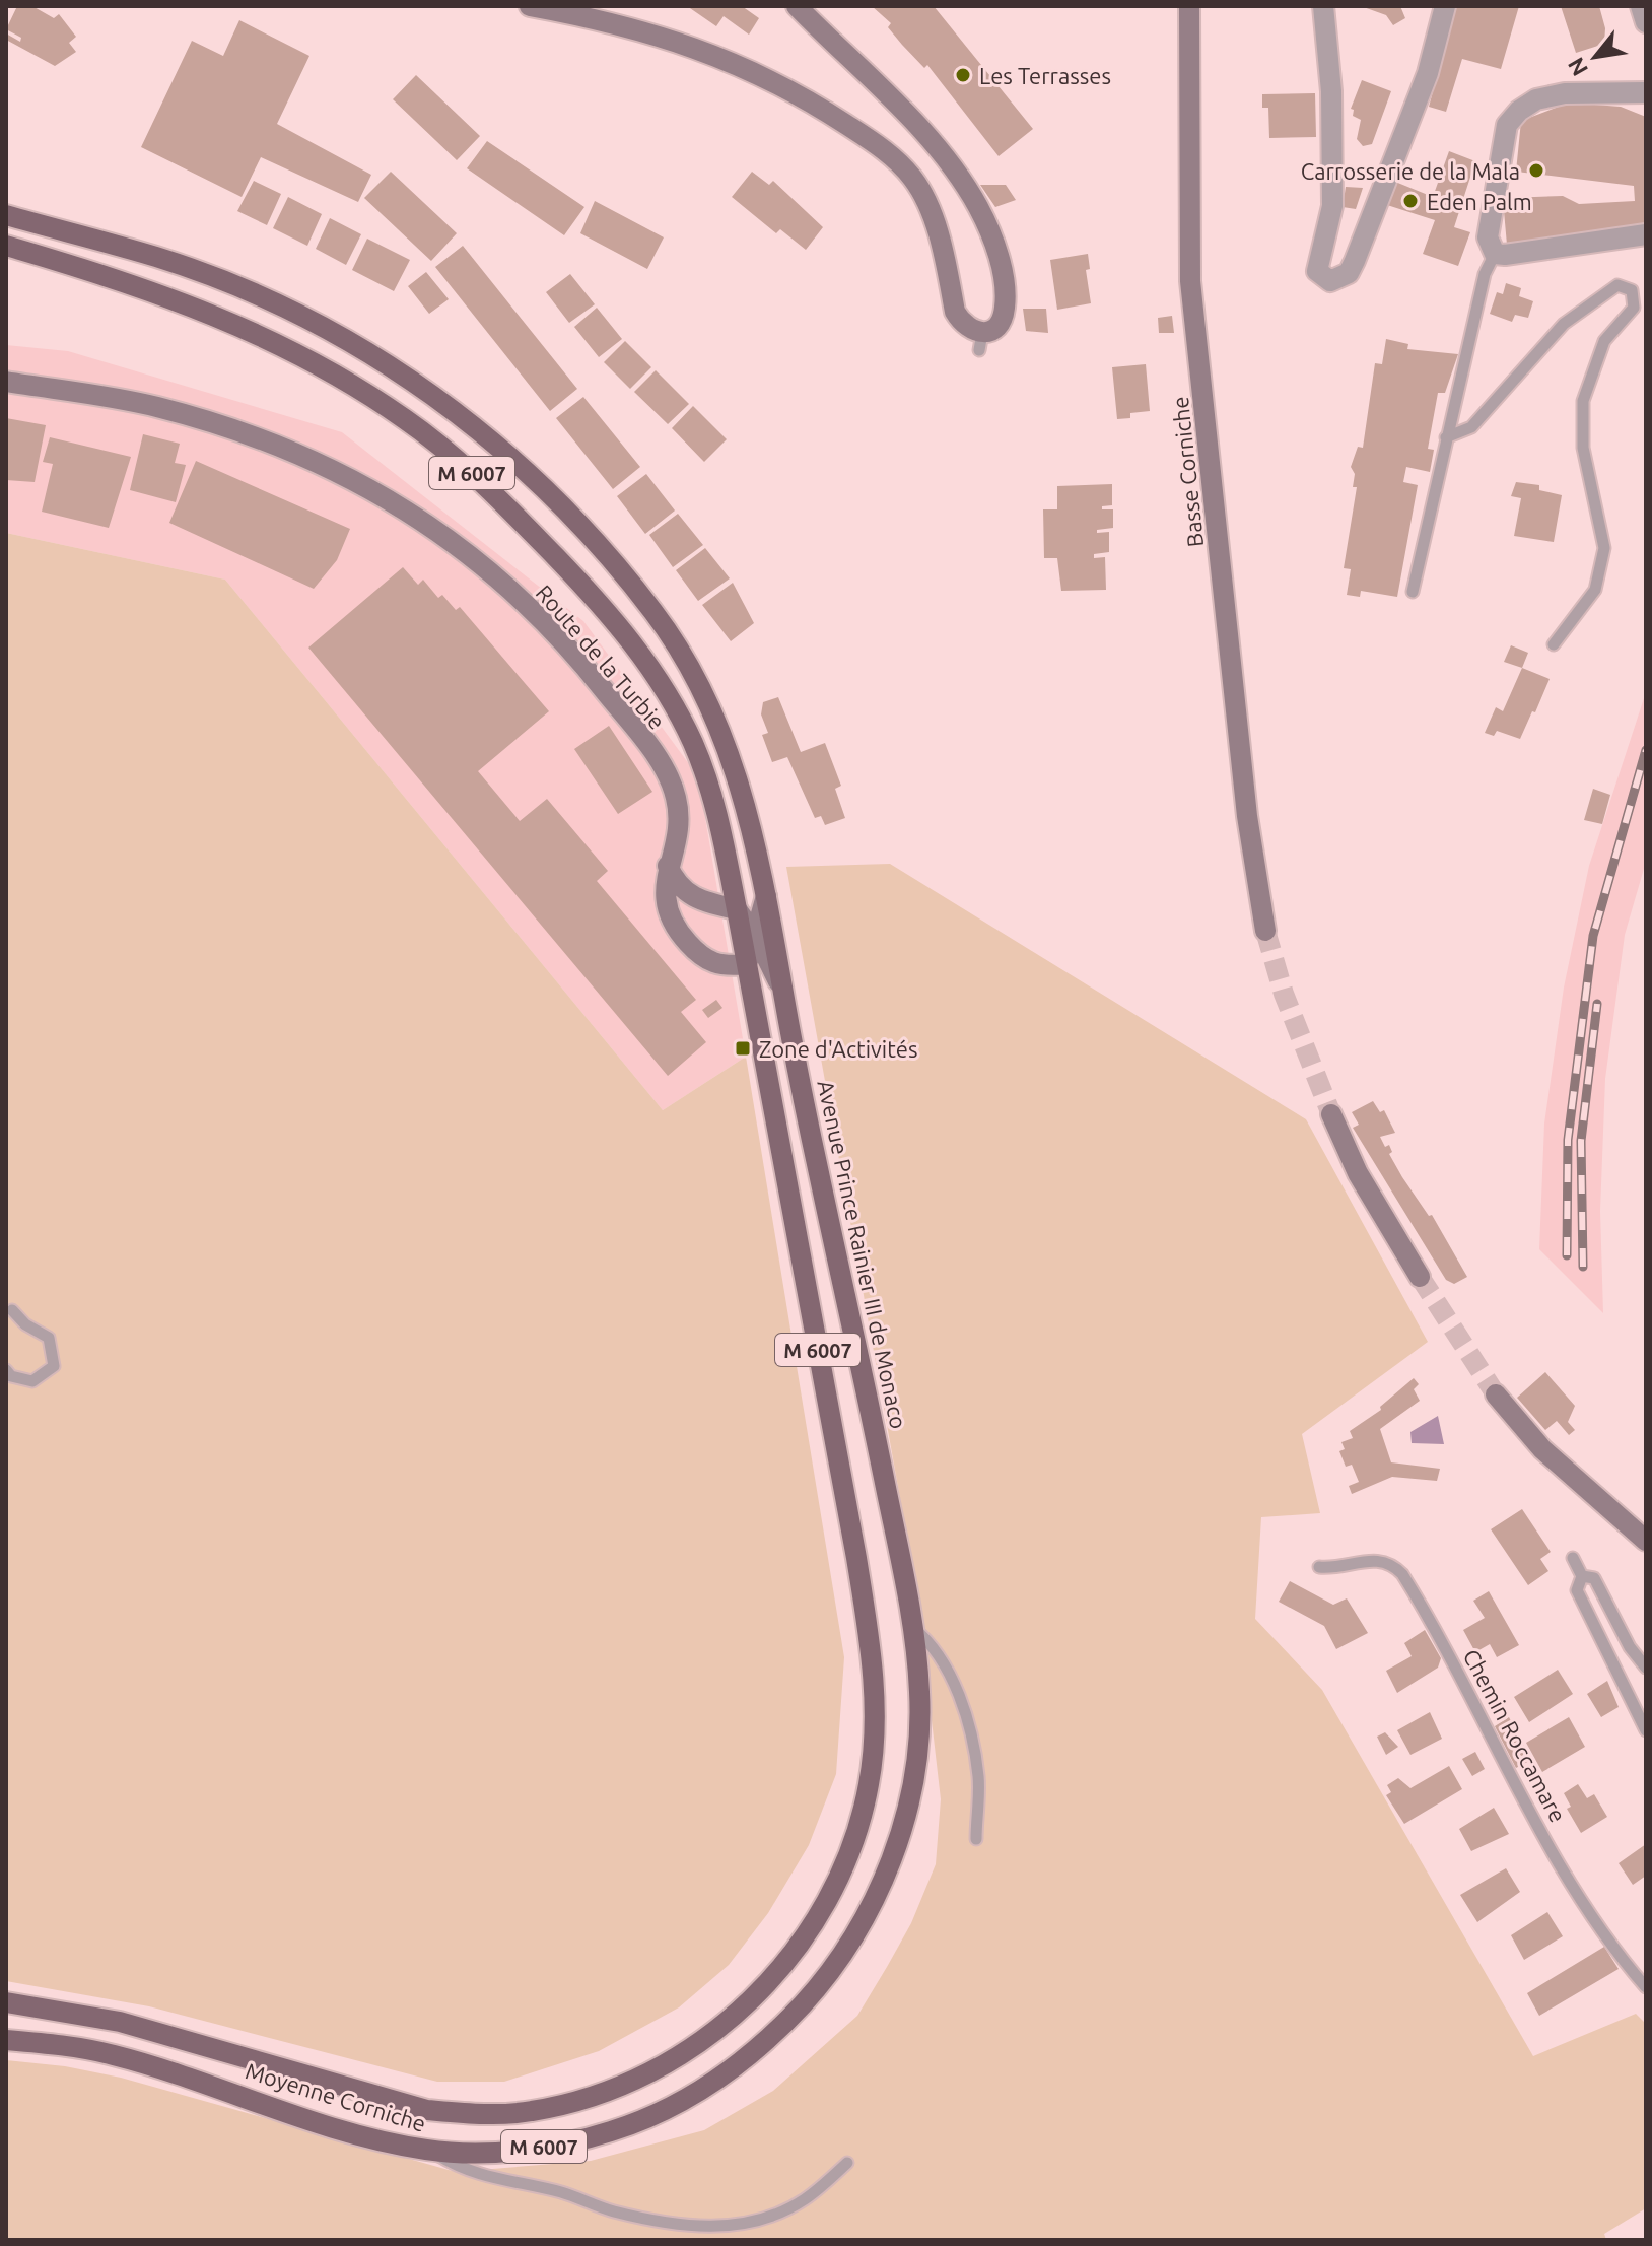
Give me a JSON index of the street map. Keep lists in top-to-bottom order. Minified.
{"streets":{"main road":["M 6007","Avenue Prince Rainier III de Monaco","Moyenne Corniche"],"street":["Basse Corniche","Route de la Turbie"],"lane":["Chemin Roccamare"]},"crossings":[["M 6007","Route de la Turbie"],["M 6007","Moyenne Corniche"],["Route de la Turbie","Moyenne Corniche"],["Avenue Prince Rainier III de Monaco","Moyenne Corniche"]],"places":{"other":["Les Terrasses","Carrosserie de la Mala","Eden Palm"],"transit":["Zone d'Activités"]},"north":"bottom left"}
